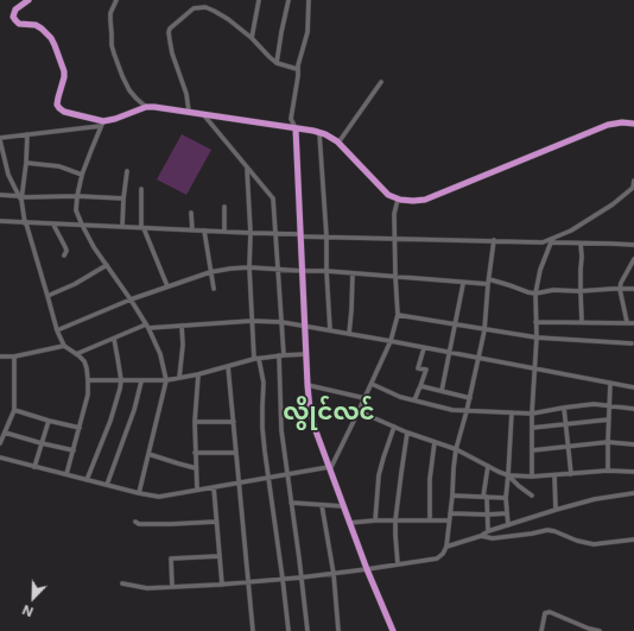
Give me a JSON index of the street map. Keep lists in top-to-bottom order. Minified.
{"districts":["လွိုင်လင်"],"north":"bottom left"}
